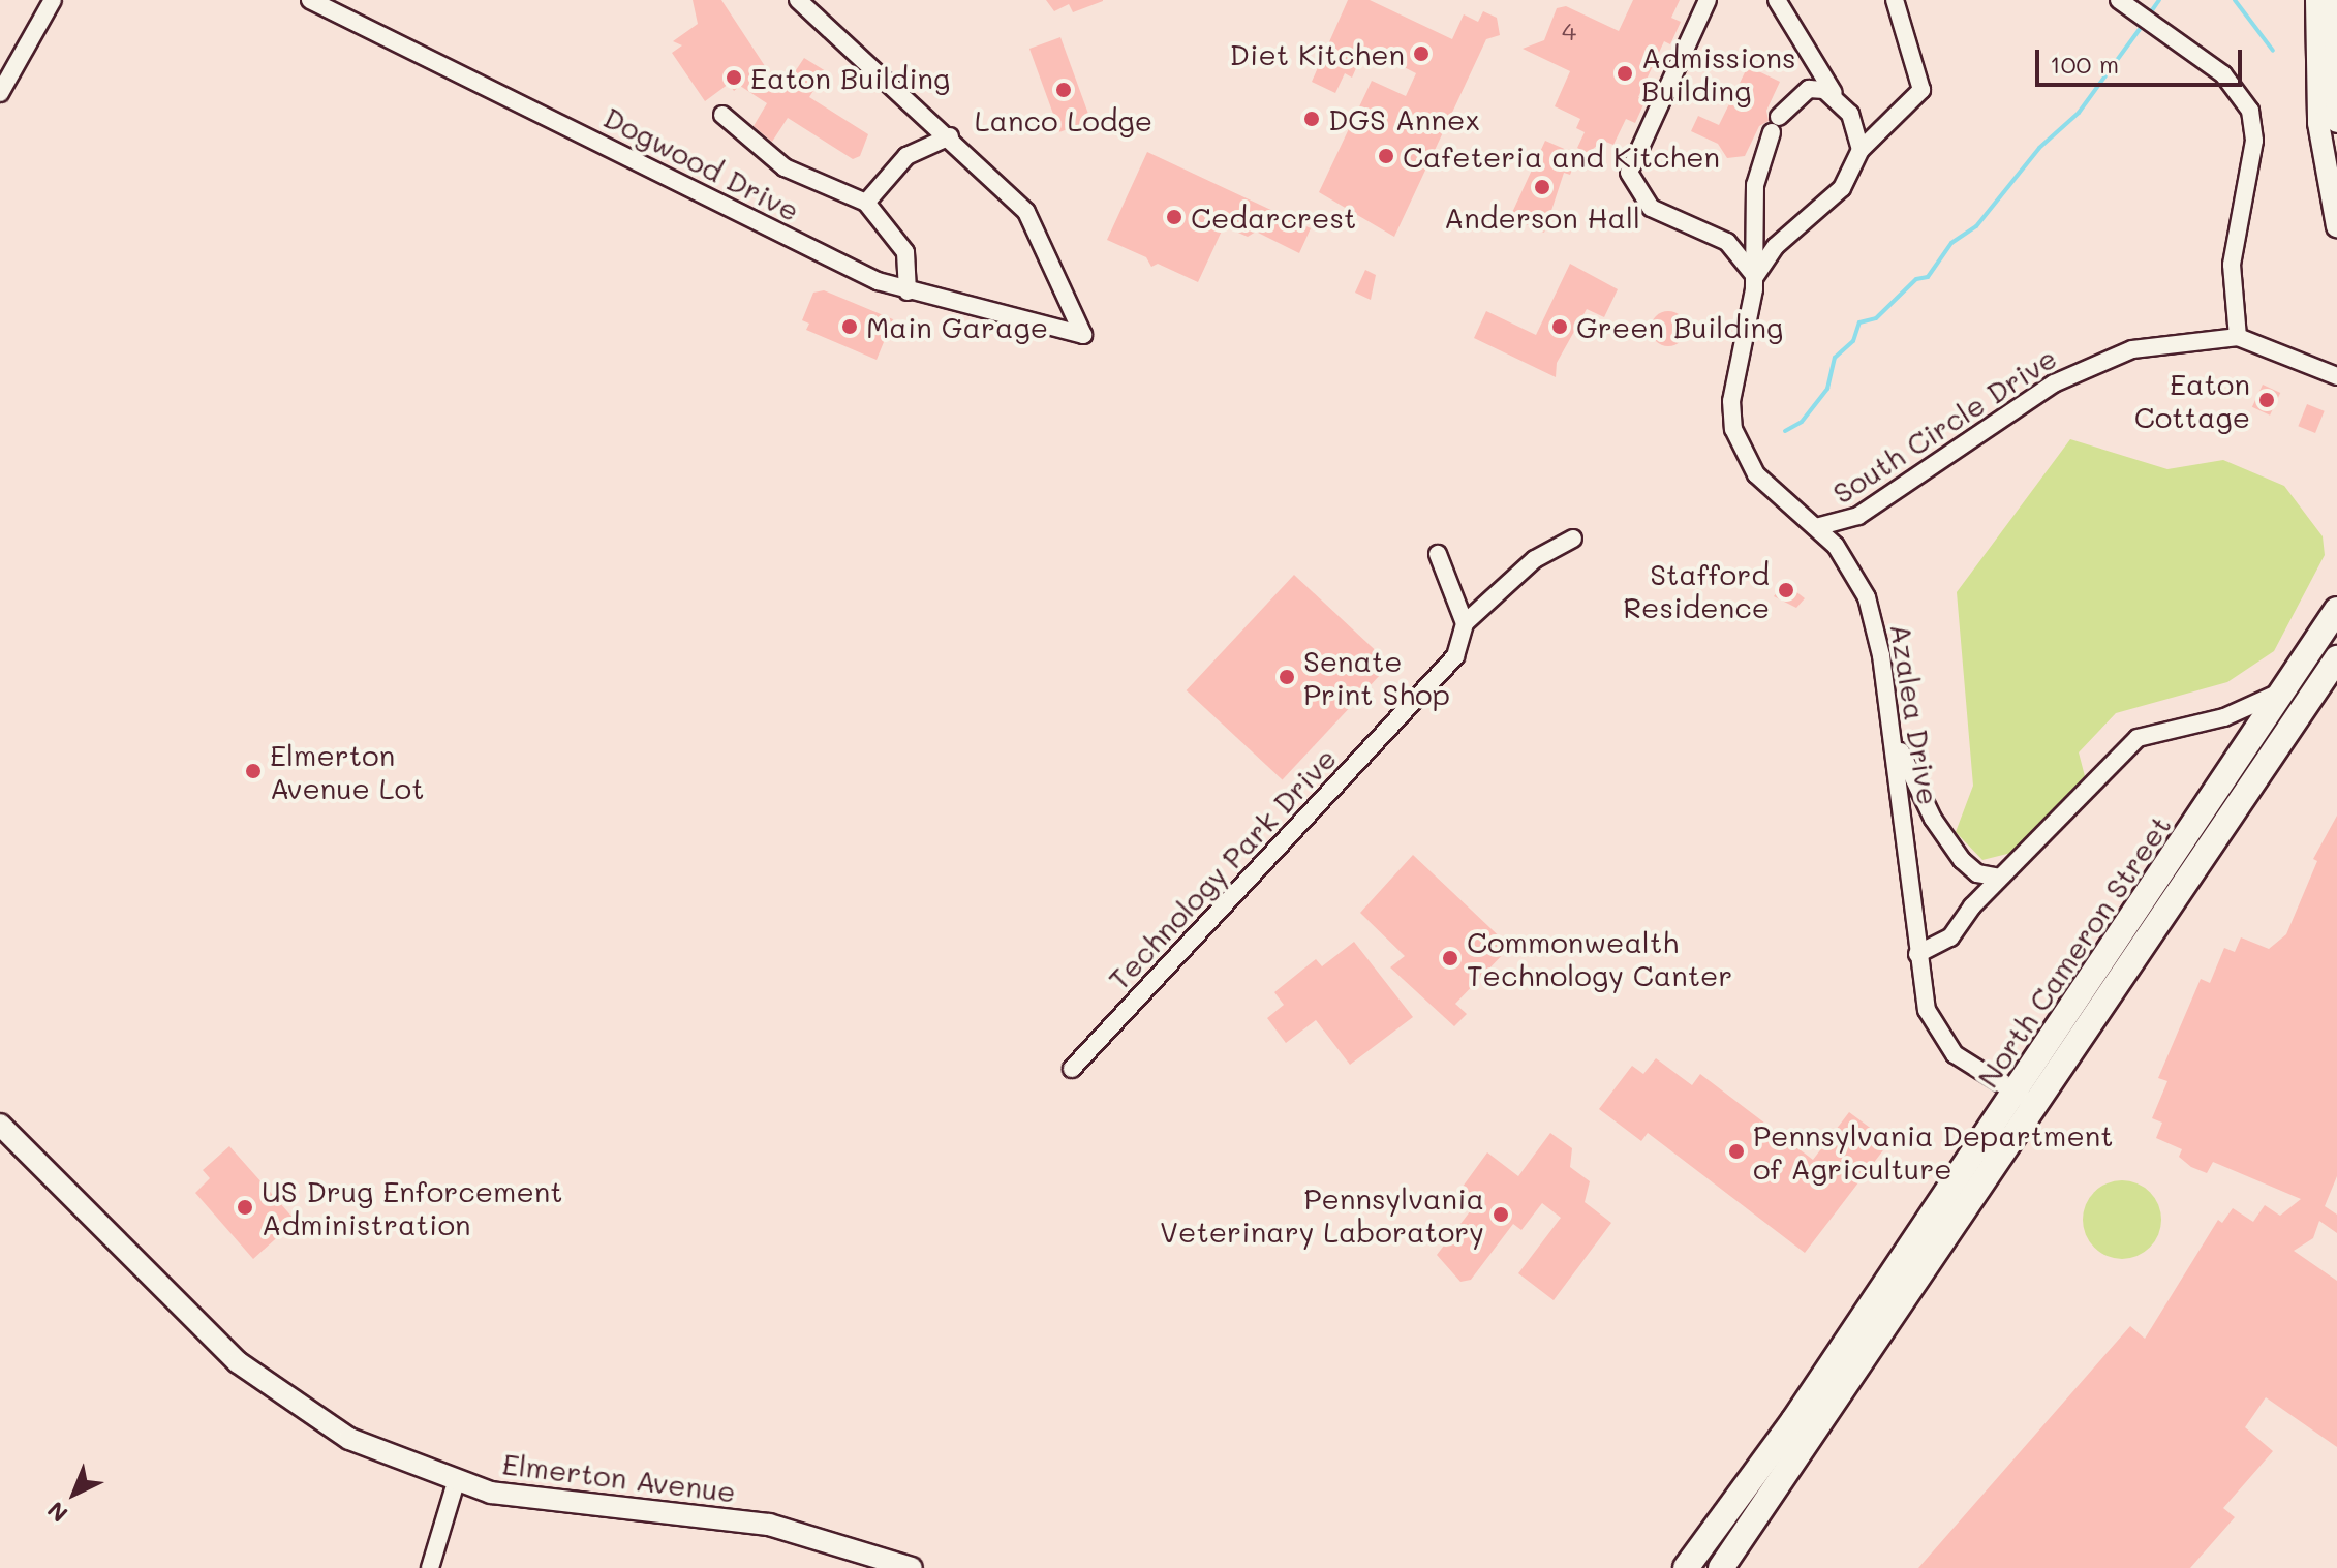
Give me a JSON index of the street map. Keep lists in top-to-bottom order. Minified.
{"streets":{"highway":["North Cameron Street"],"main road":["Elmerton Avenue"],"street":["Dogwood Drive","South Circle Drive","Azalea Drive","Technology Park Drive"]},"crossings":[["South Circle Drive","Azalea Drive"],["Azalea Drive","North Cameron Street"]],"places":["Diet Kitchen","Admissions Building","Eaton Building","Lanco Lodge","DGS Annex","Cafeteria and Kitchen","Anderson Hall","Cedarcrest","Main Garage","Green Building","Eaton Cottage","Stafford Residence","Senate Print Shop","Elmerton Avenue Lot","Commonwealth Technology Canter","Pennsylvania Department of Agriculture","US Drug Enforcement Administration","Pennsylvania Veterinary Laboratory"],"house_numbers":["4"],"scale_bar":"100 m","north":"bottom left"}
